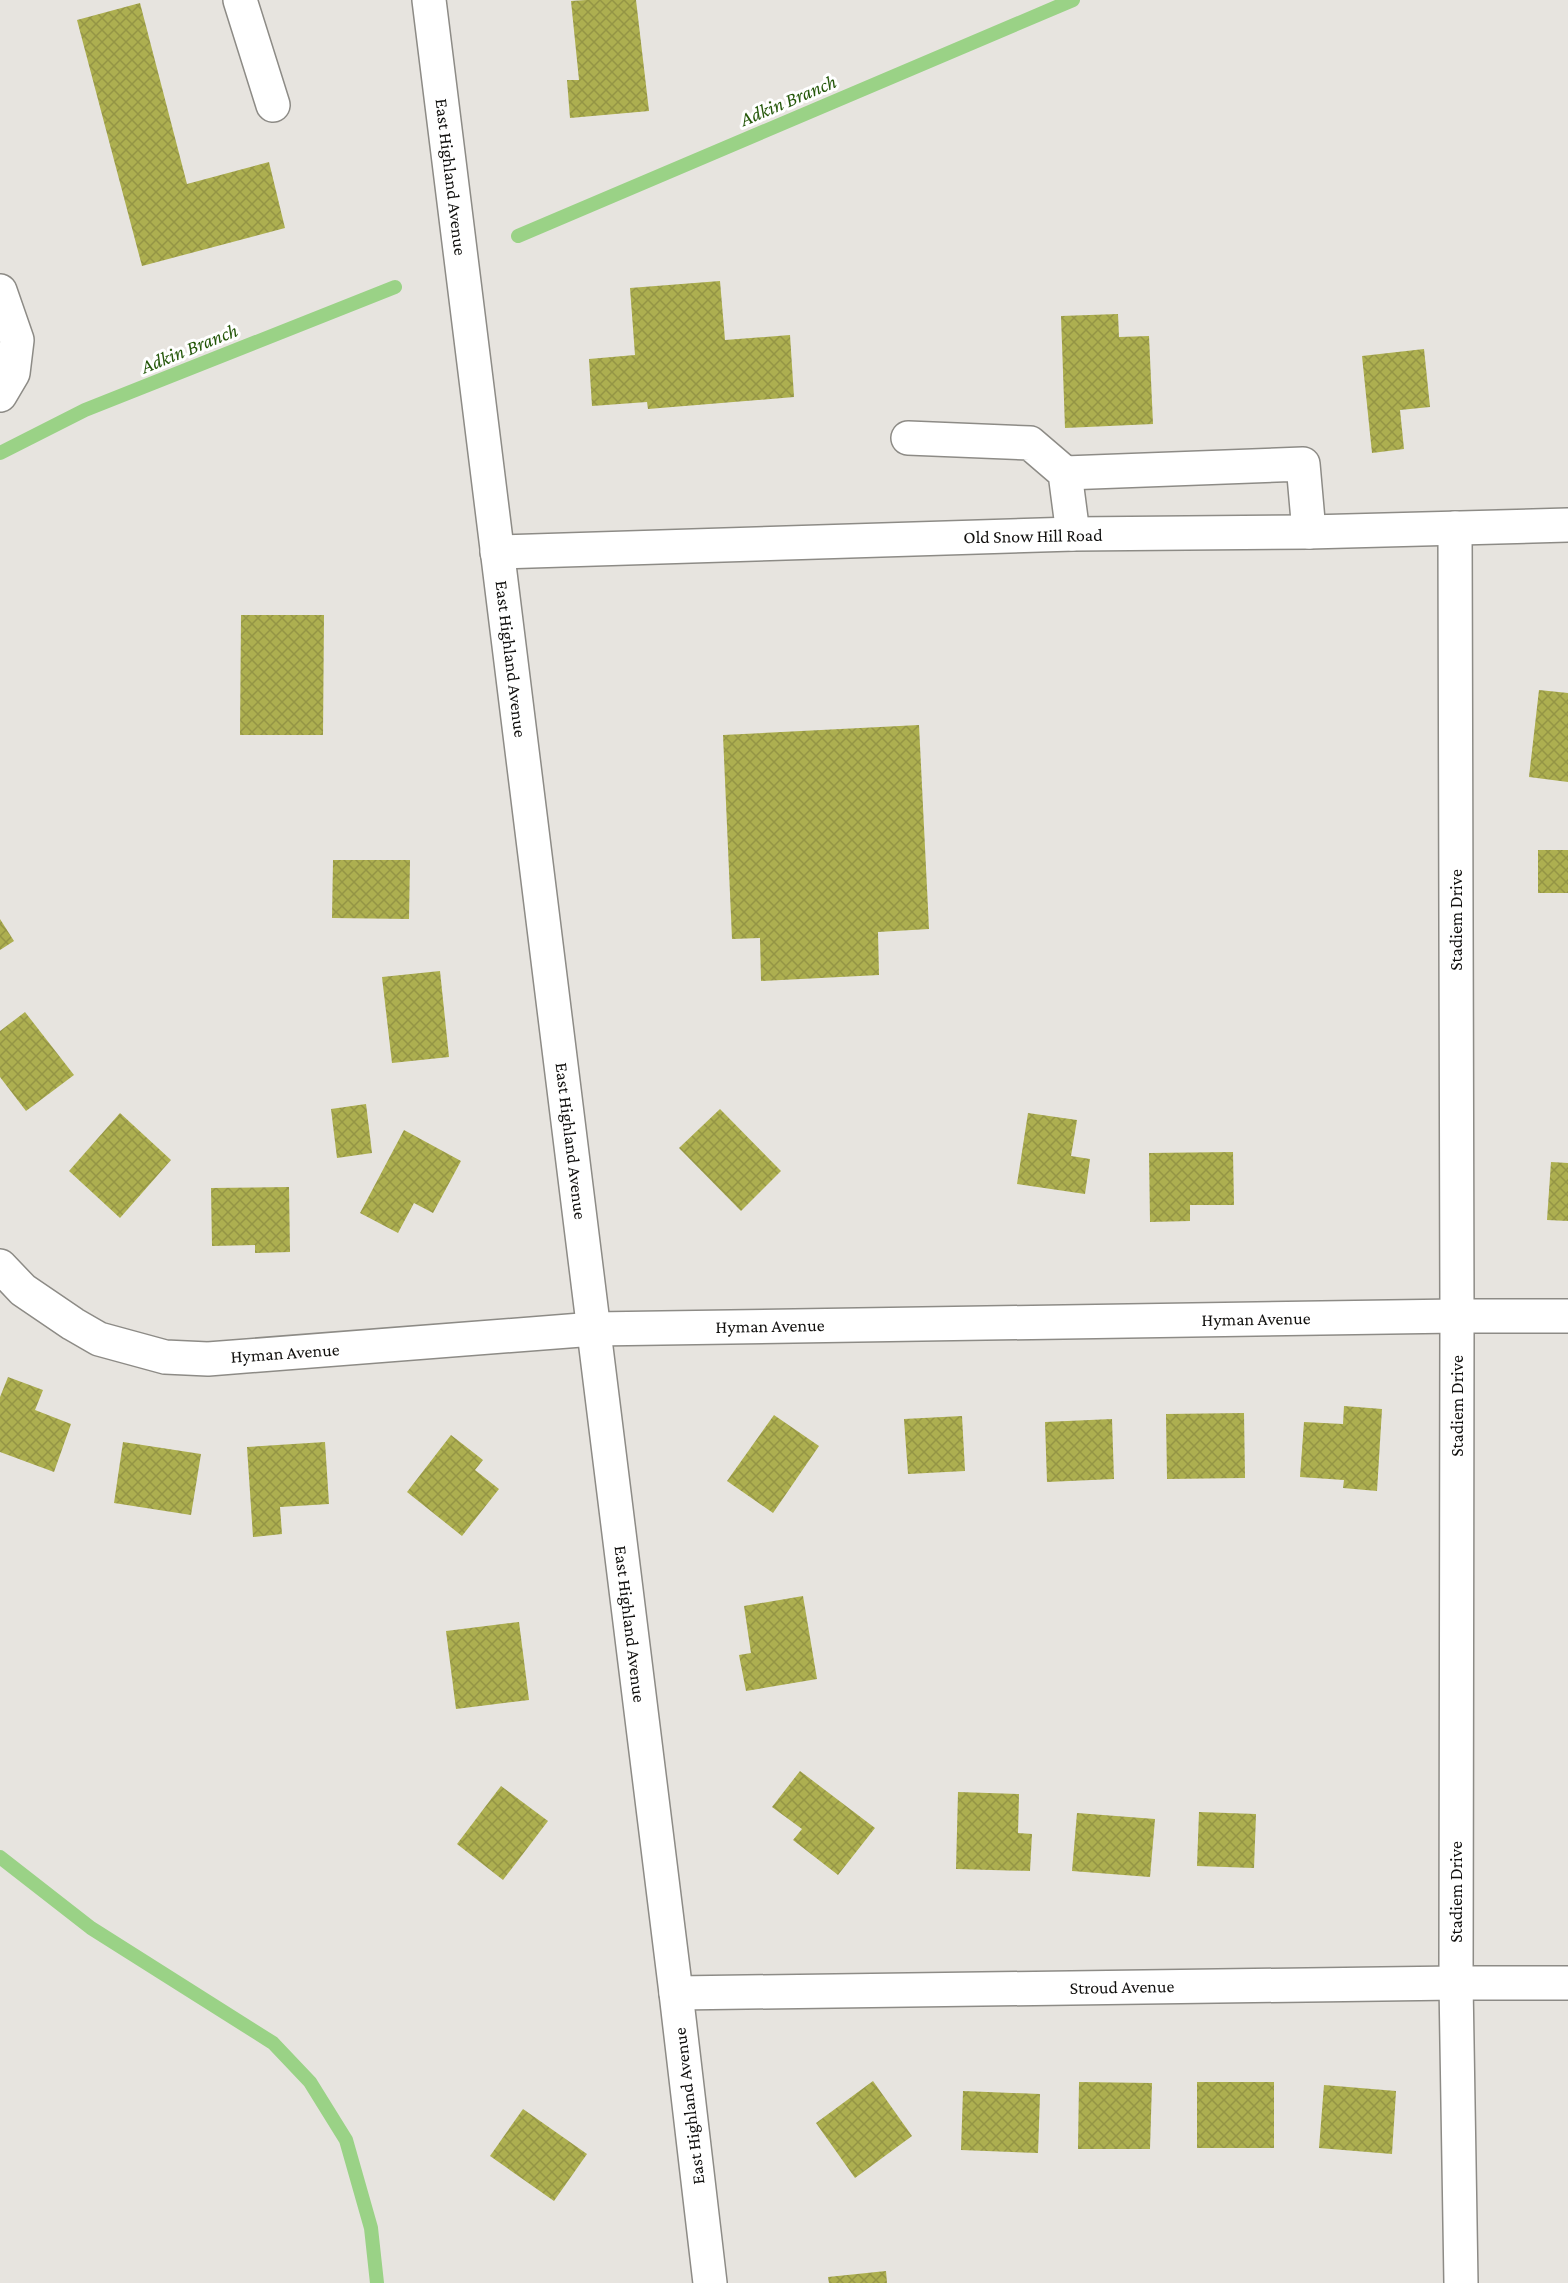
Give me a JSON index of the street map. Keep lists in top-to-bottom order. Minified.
{"streets":{"street":["East Highland Avenue","Old Snow Hill Road","Stadiem Drive","Hyman Avenue","Stroud Avenue"]},"crossings":[["East Highland Avenue","Old Snow Hill Road"],["East Highland Avenue","Hyman Avenue"],["East Highland Avenue","Stroud Avenue"],["Old Snow Hill Road","Stadiem Drive"],["Stadiem Drive","Hyman Avenue"],["Stadiem Drive","Stroud Avenue"]],"water":["Adkin Branch"]}
